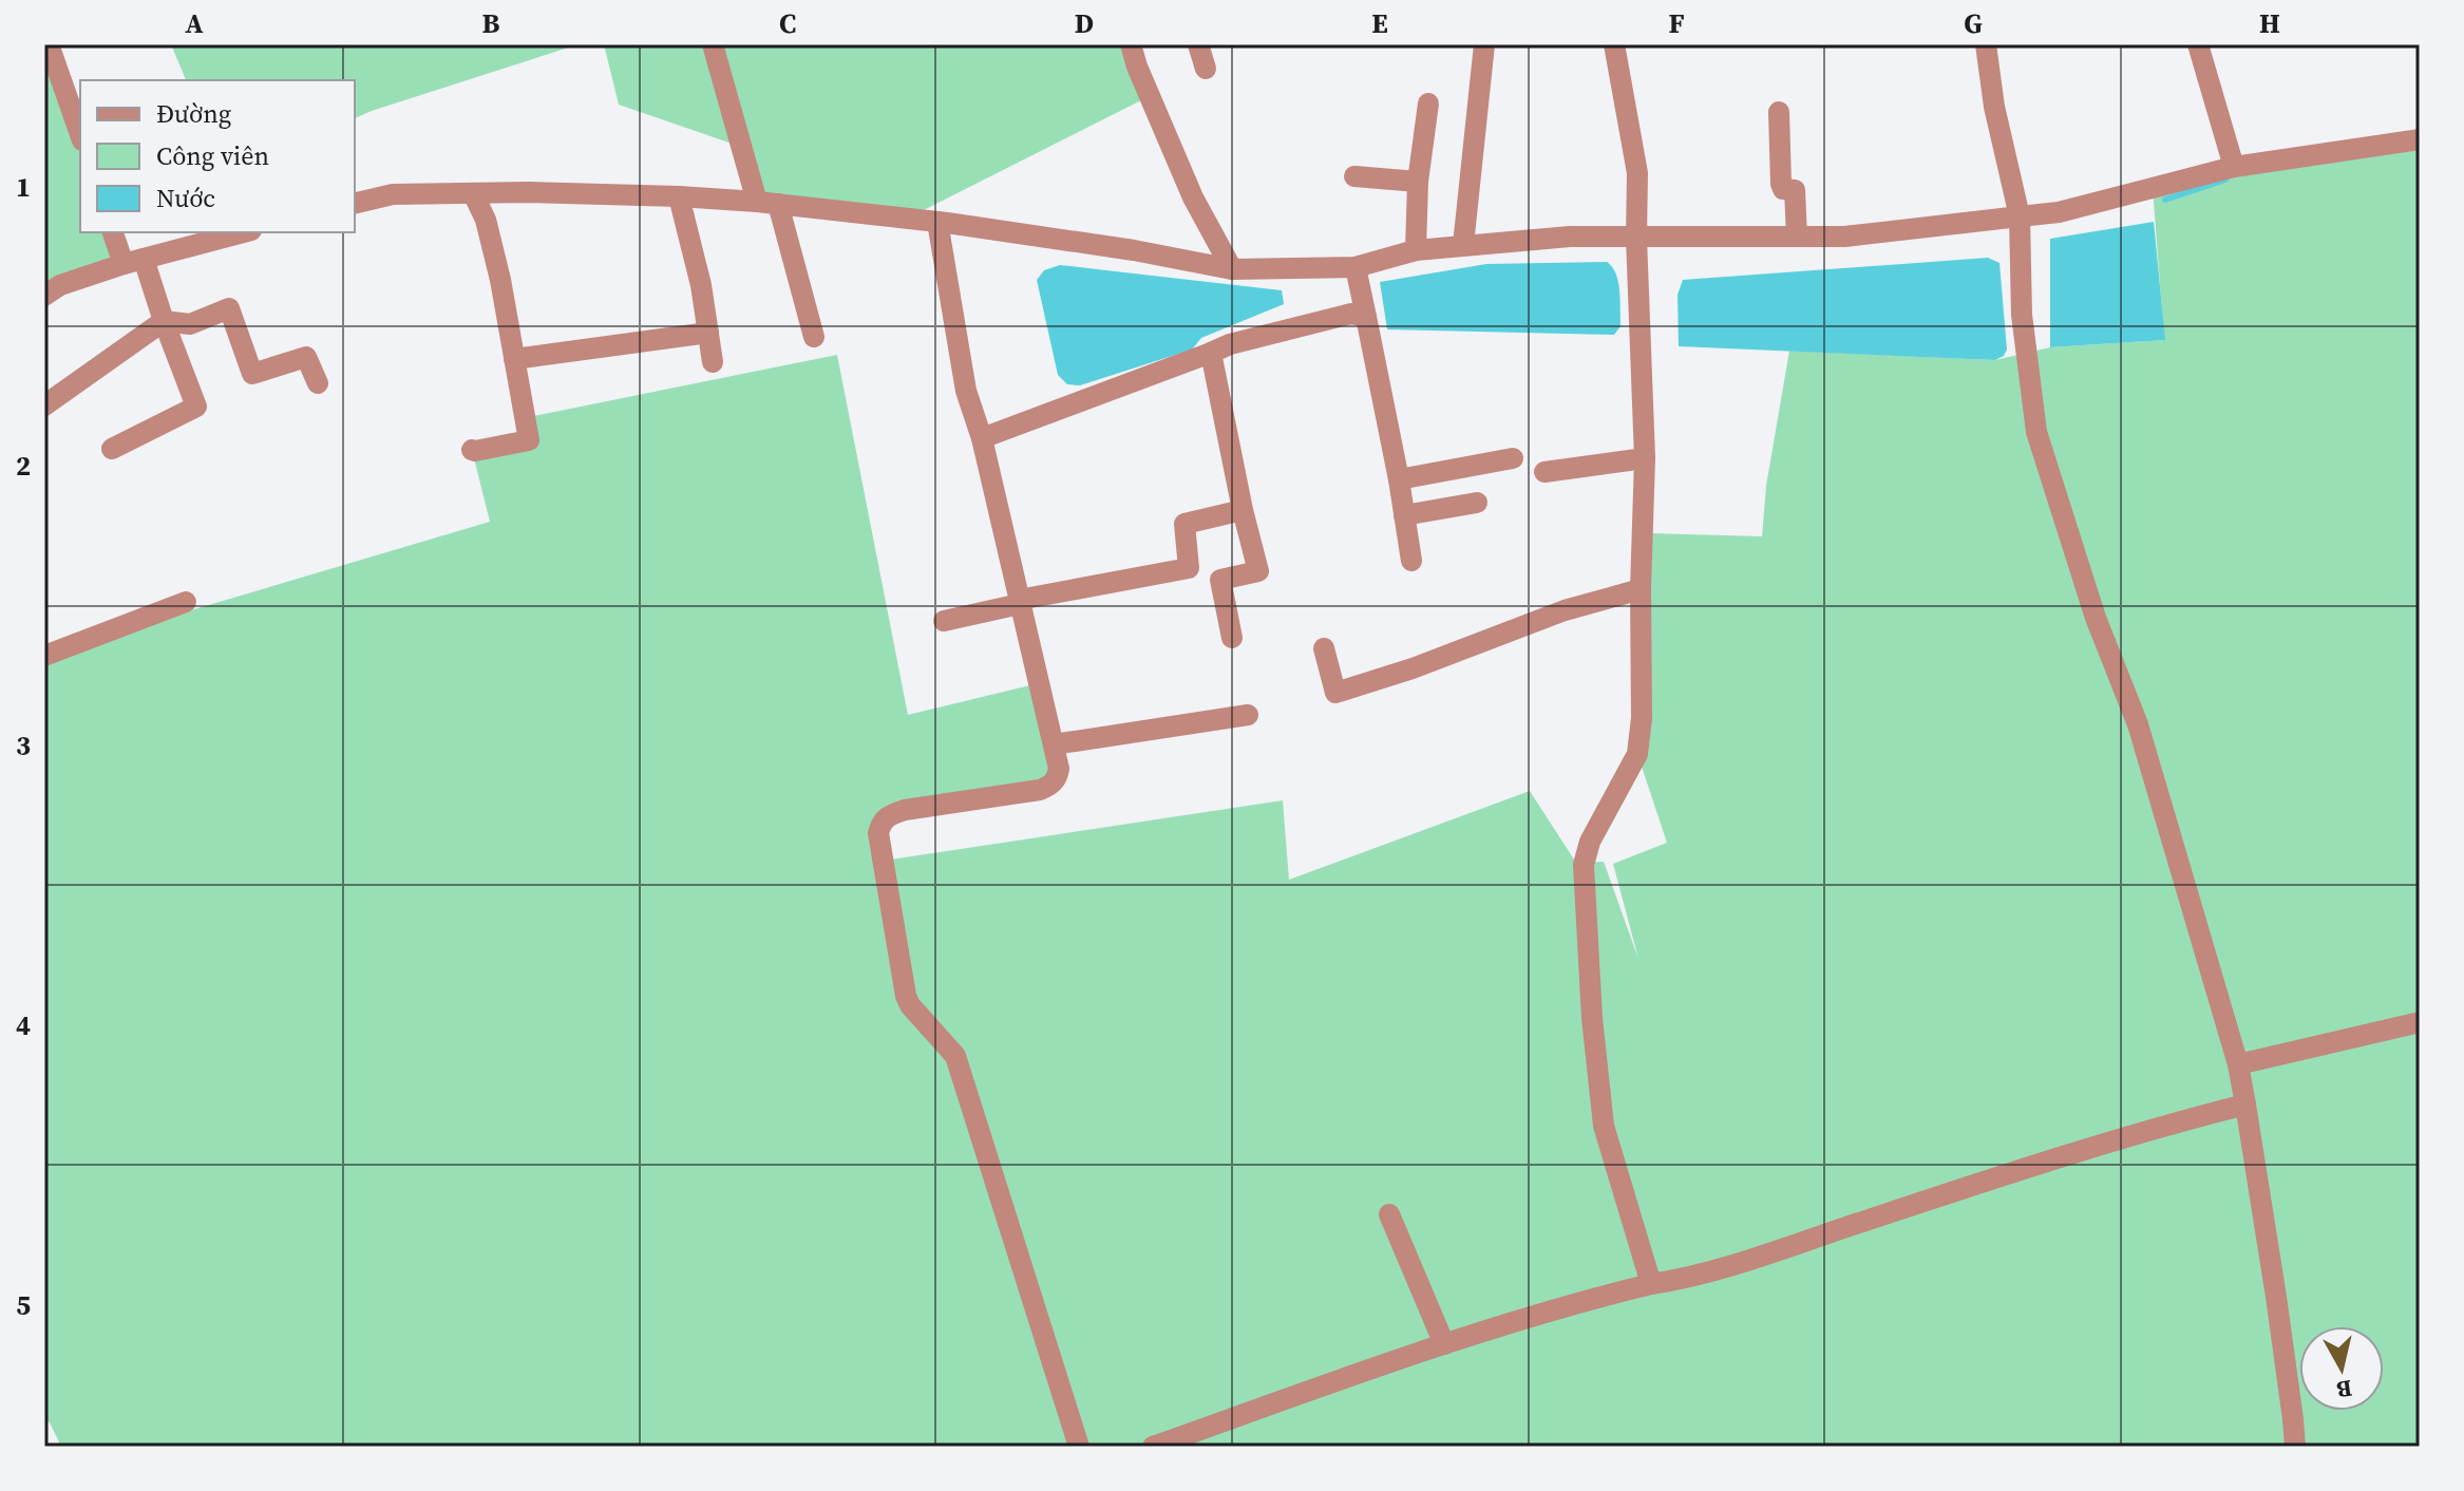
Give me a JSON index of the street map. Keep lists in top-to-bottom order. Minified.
{"legend":["Đường","Công viên","Nước"],"north":"bottom","grid":{"columns":["A","B","C","D","E","F","G","H"],"rows":["1","2","3","4","5"]}}
